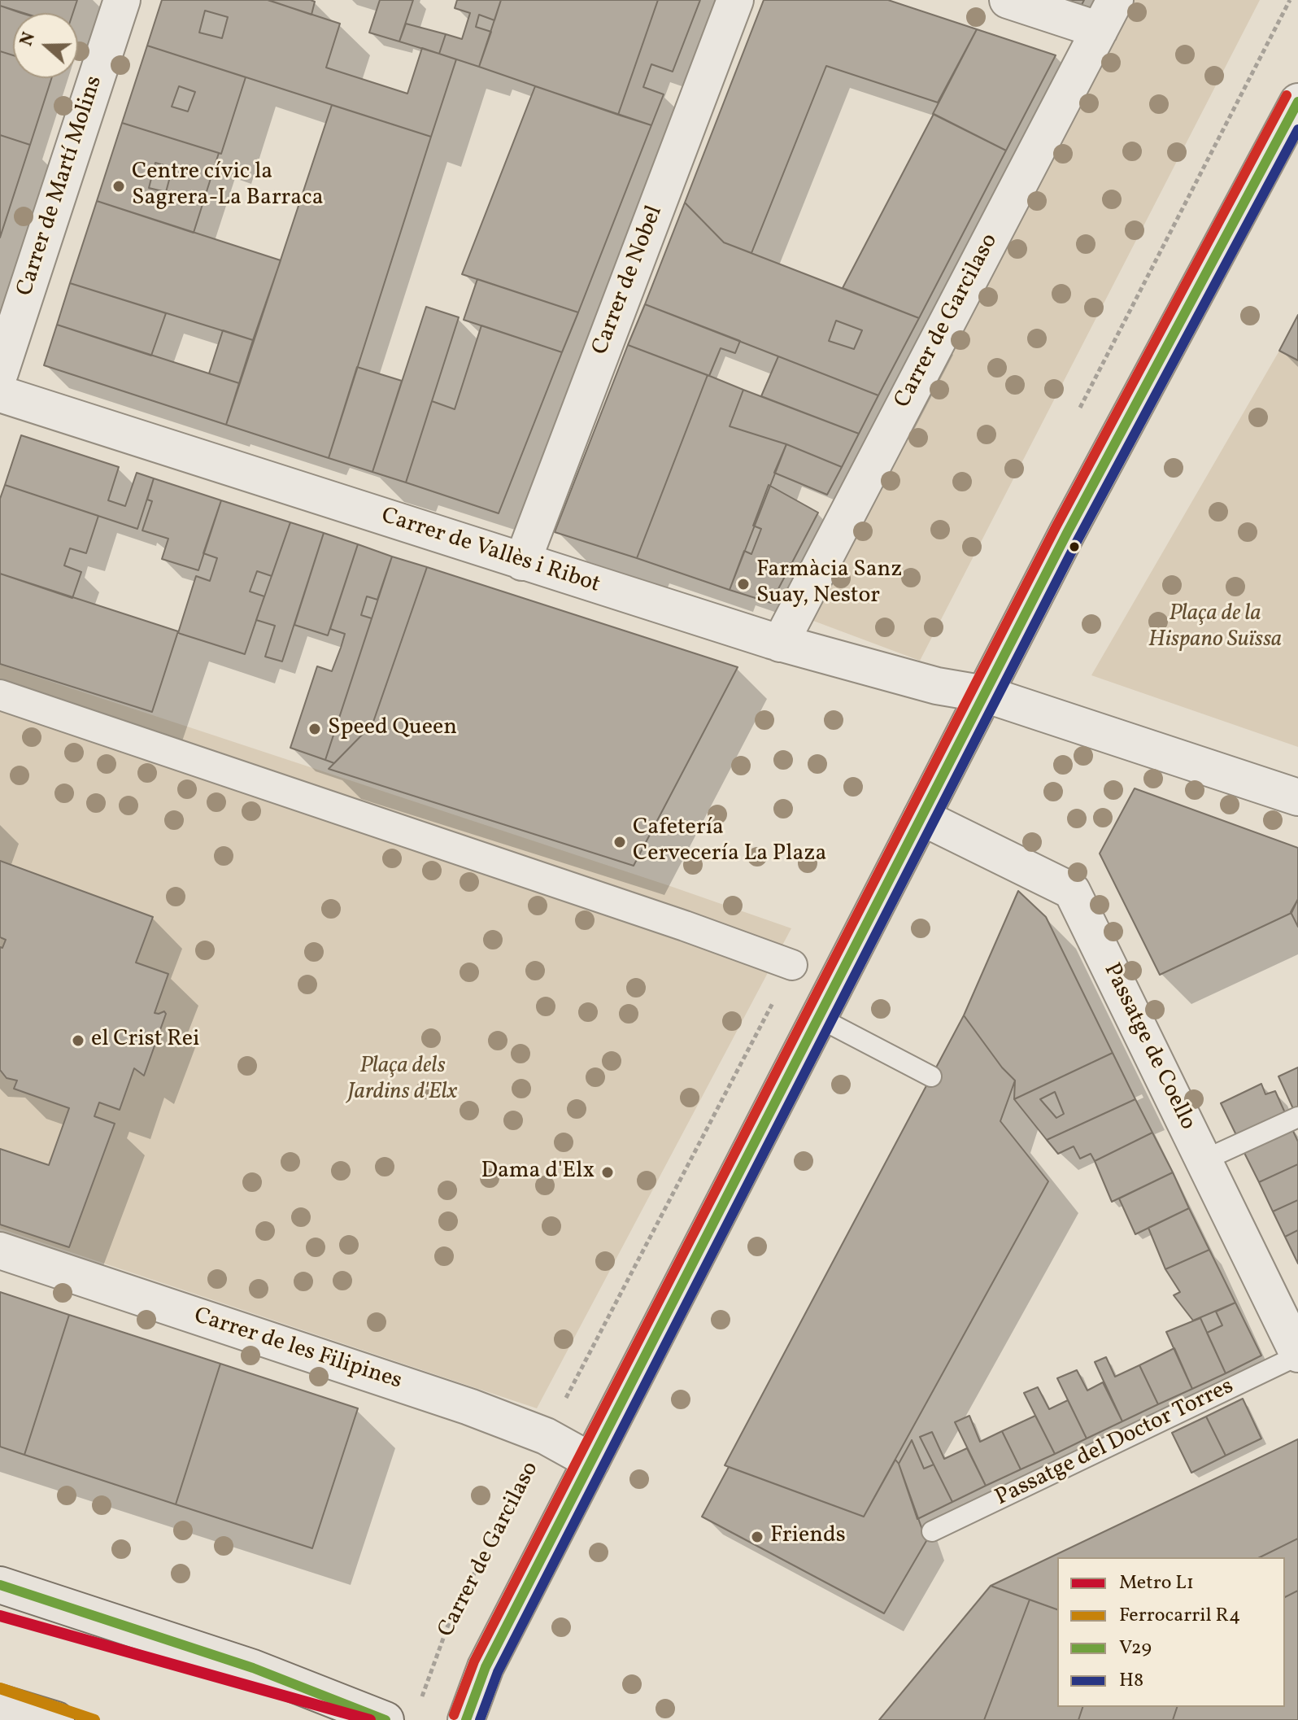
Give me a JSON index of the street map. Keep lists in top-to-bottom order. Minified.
{"streets":{"street":["Carrer de Martí Molins","Carrer de Nobel","Carrer de Garcilaso","Carrer de Vallès i Ribot","Passatge de Coello","Carrer de les Filipines"],"lane":["Passatge del Doctor Torres"]},"crossings":[["Carrer de Nobel","Carrer de Vallès i Ribot"],["Carrer de Garcilaso","Carrer de Vallès i Ribot"],["Passatge de Coello","Passatge del Doctor Torres"]],"parks":["Plaça de la Hispano Suïssa","Plaça dels Jardins d'Elx"],"places":["Centre cívic la Sagrera-La Barraca","Farmàcia Sanz Suay, Nestor","Speed Queen","Cafetería Cervecería La Plaza","el Crist Rei","Dama d'Elx","Friends"],"lines":["transit line V29","transit line H8","metro line L1","rail line R4"],"legend":["Metro L1","Ferrocarril R4","V29","H8"],"north":"left"}
